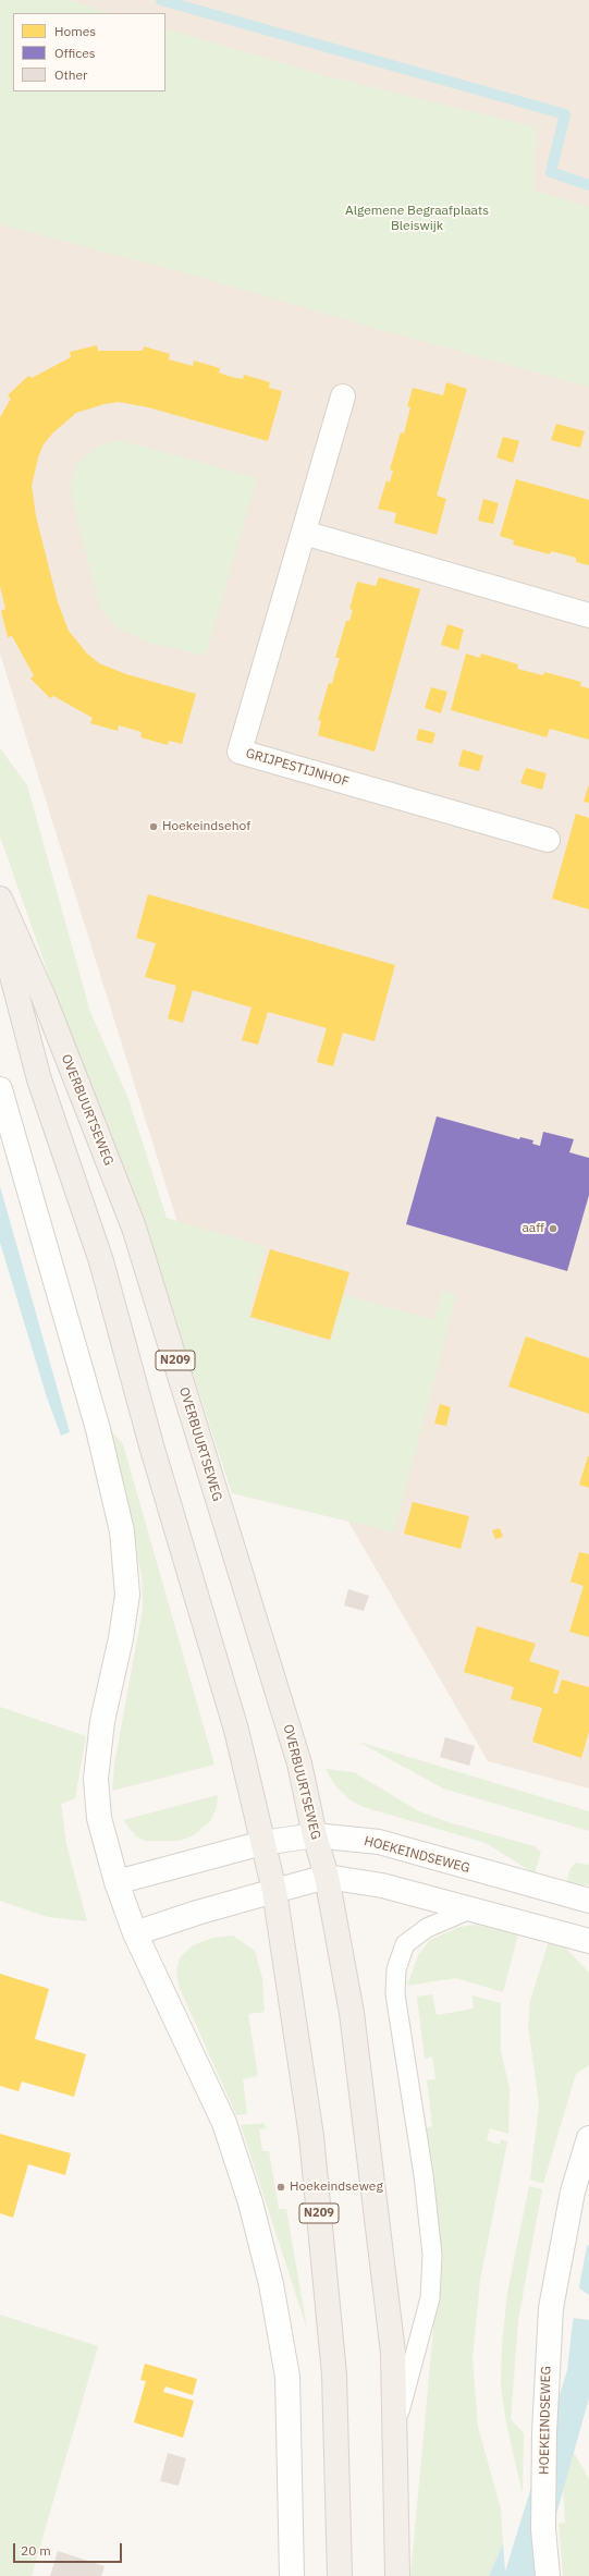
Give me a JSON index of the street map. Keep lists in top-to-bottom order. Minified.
{"streets":{"main road":["OVERBUURTSEWEG","N209"],"street":["GRIJPESTIJNHOF","HOEKEINDSEWEG"]},"crossings":[["OVERBUURTSEWEG","N209"],["OVERBUURTSEWEG","HOEKEINDSEWEG"],["N209","HOEKEINDSEWEG"]],"parks":["Algemene Begraafplaats Bleiswijk"],"places":["Hoekeindsehof","aaff","Hoekeindseweg"],"legend":["Homes","Offices","Other"],"scale_bar":"20 m"}
